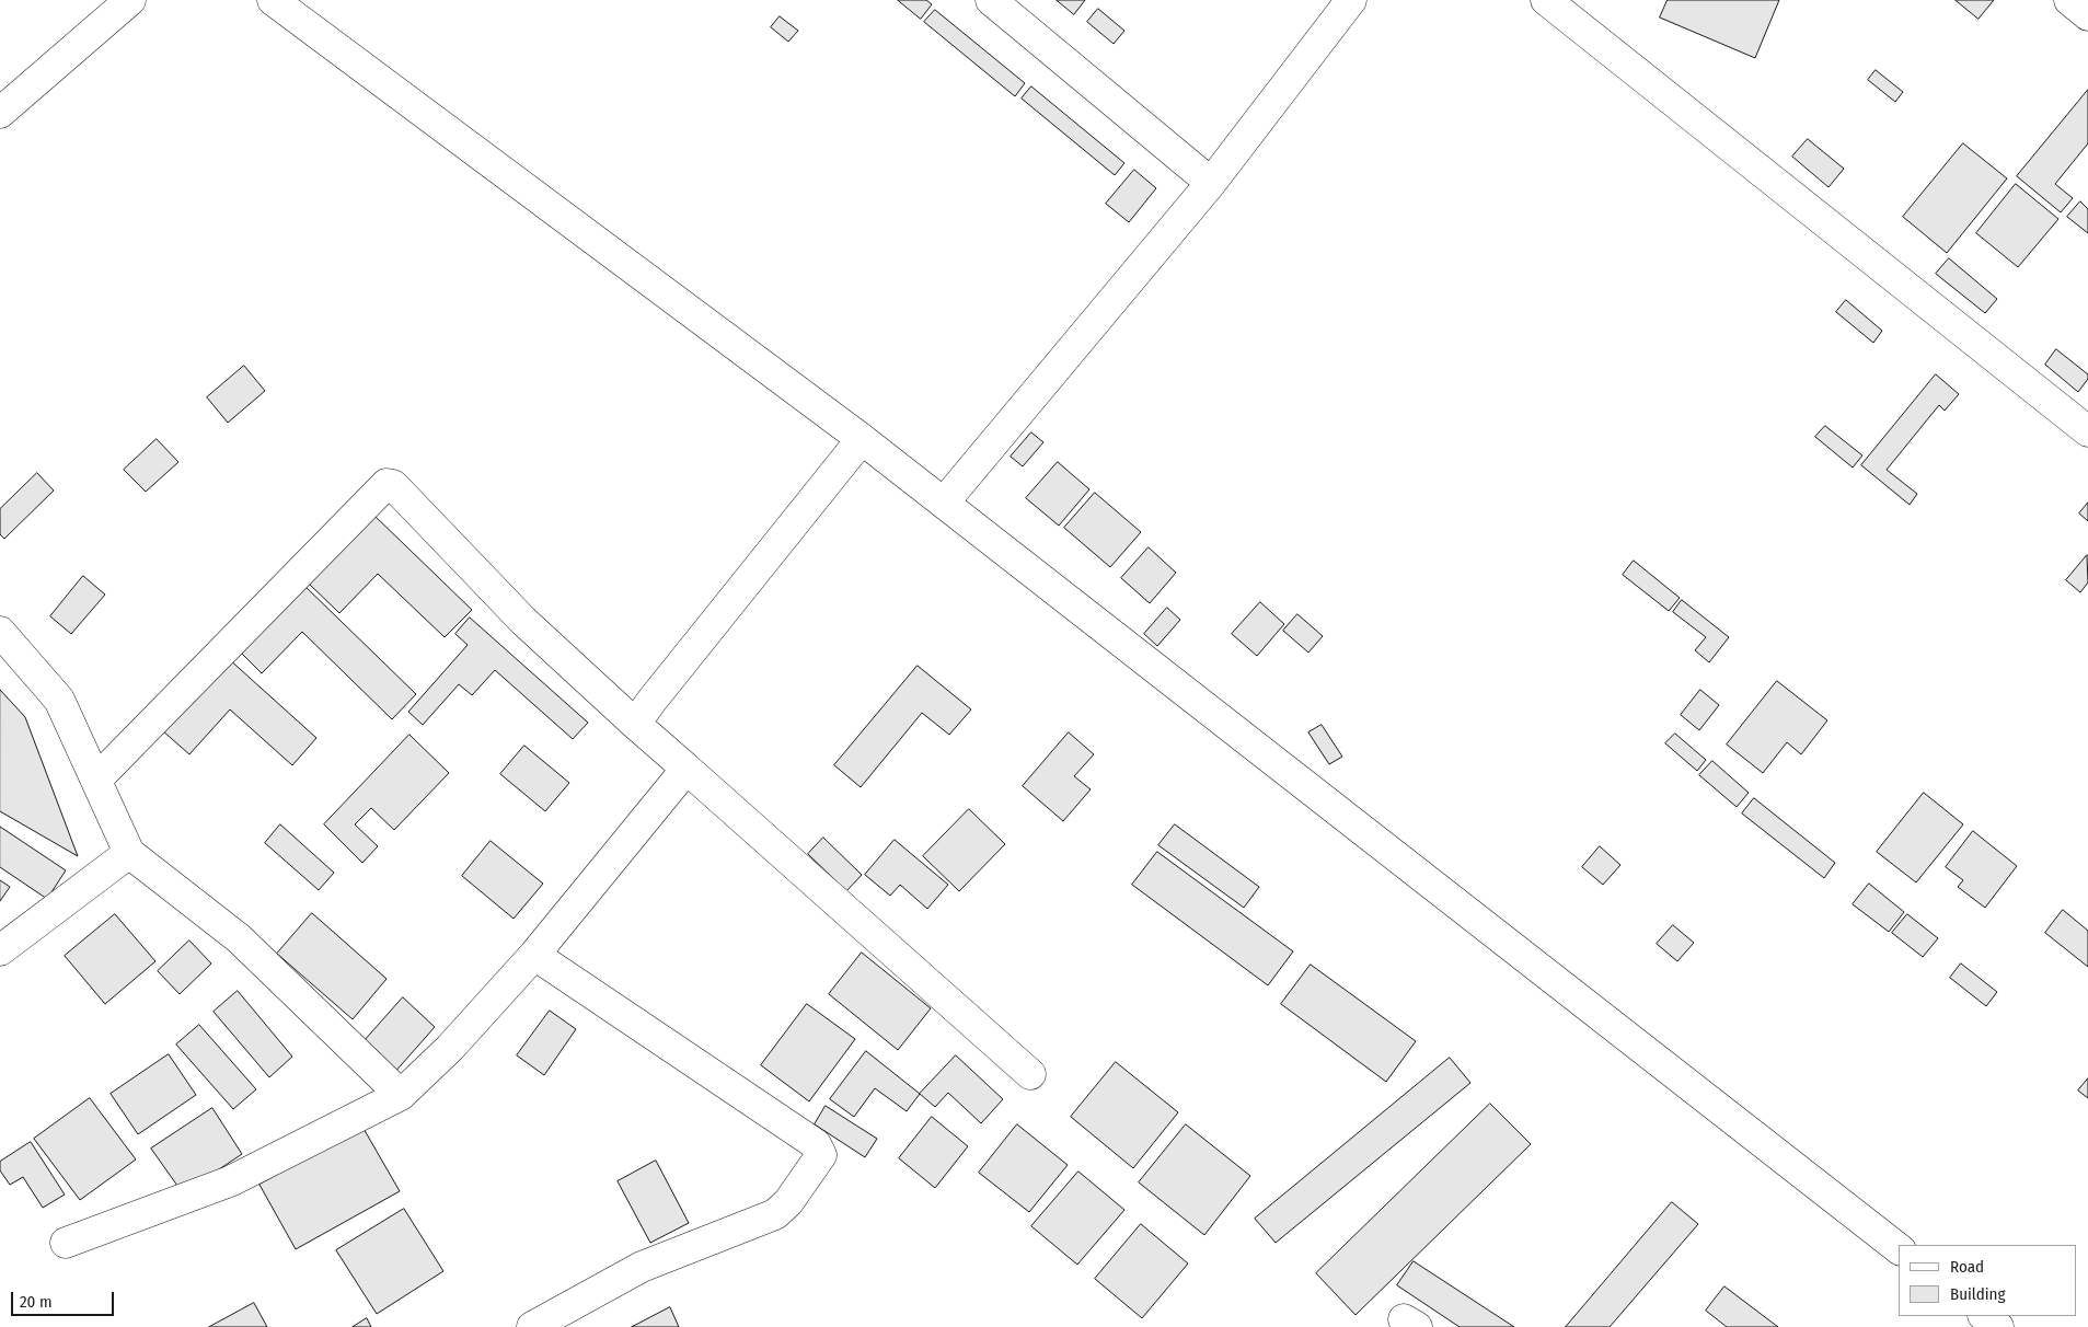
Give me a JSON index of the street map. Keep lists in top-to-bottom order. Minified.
{"legend":["Road","Building"],"scale_bar":"20 m"}
